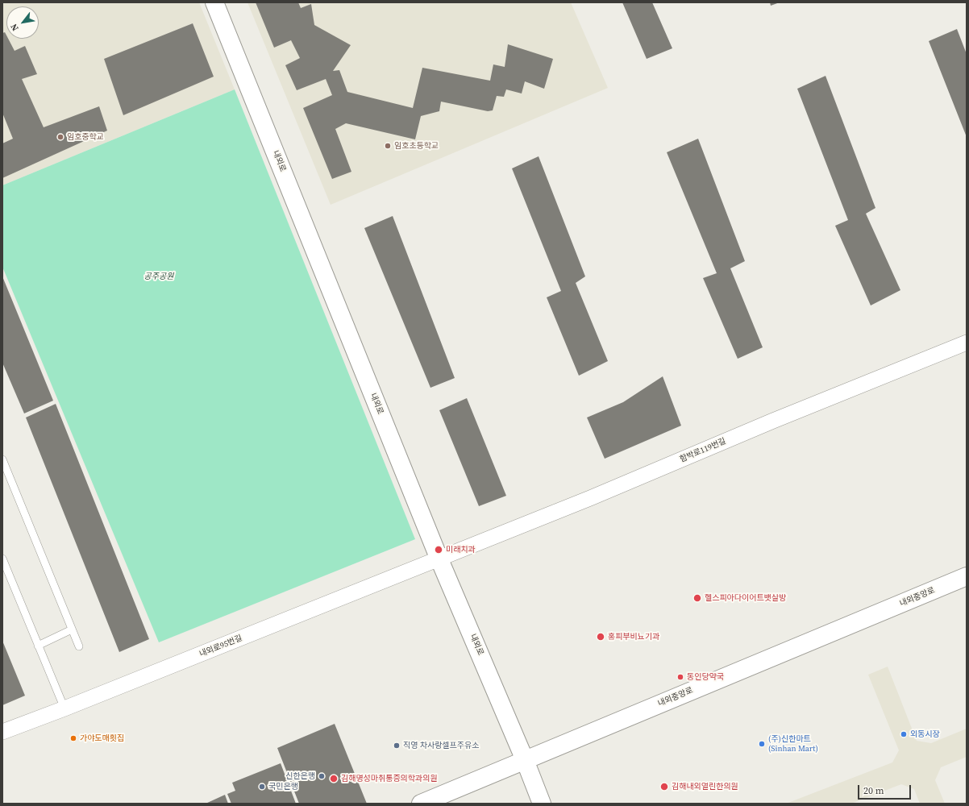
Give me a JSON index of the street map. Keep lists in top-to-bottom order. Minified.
{"streets":{"street":["내외로","함박로119번길","내외중앙로","내외로95번길"]},"crossings":[["내외로","함박로119번길"],["내외로","내외중앙로"],["내외로","내외로95번길"],["함박로119번길","내외로95번길"]],"parks":["공주공원"],"places":["임호중학교","임호초등학교","미래치과","헬스피아다이어트뱃살방","홍피부비뇨기과","동인당약국","외동시장","가야도매횟집","(주)신한마트 (Sinhan Mart)","직영 차사랑셀프주유소","신한은행","김해명성마취통증의학과의원","국민은행","김해내외열린한의원"],"scale_bar":"20 m","north":"bottom left"}
